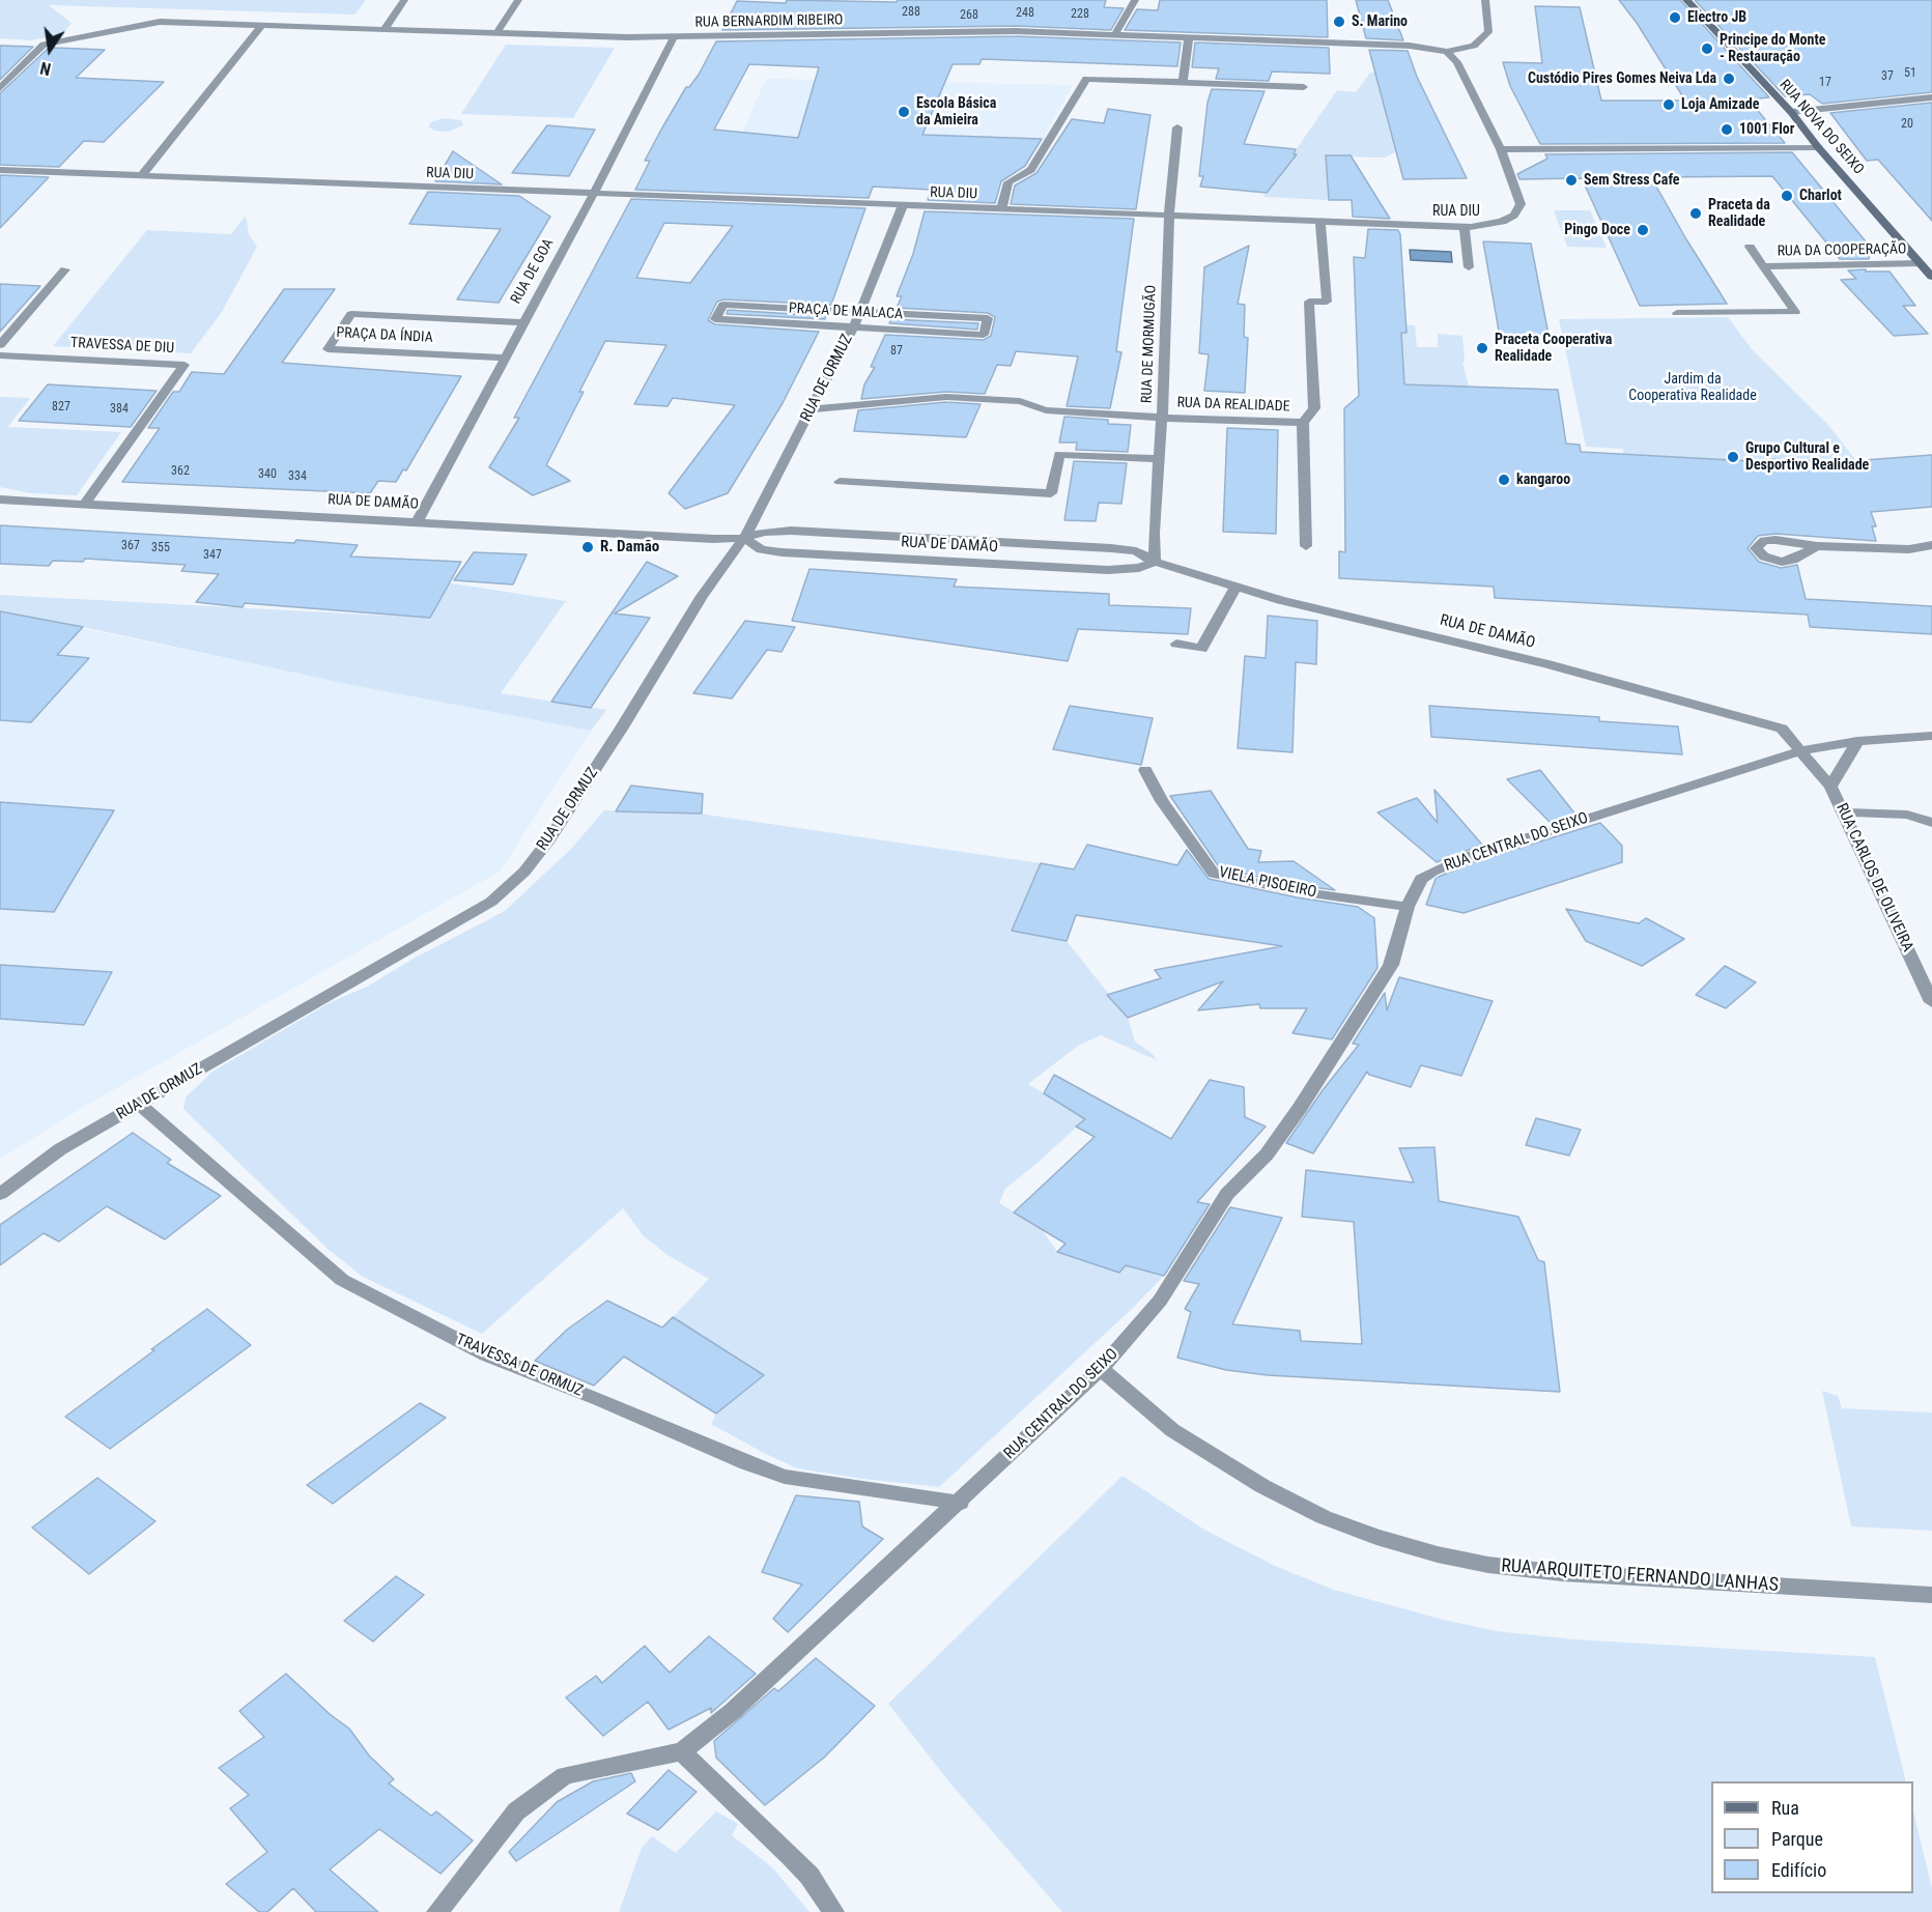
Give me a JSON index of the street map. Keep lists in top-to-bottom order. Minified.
{"streets":{"main road":["RUA NOVA DO SEIXO"],"street":["RUA BERNARDIM RIBEIRO","RUA DIU","RUA DA COOPERAÇÃO","RUA DE GOA","PRAÇA DE MALACA","PRAÇA DA ÍNDIA","RUA DE MORMUGÃO","TRAVESSA DE DIU","RUA DE ORMUZ","RUA DA REALIDADE","RUA DE DAMÃO","RUA CENTRAL DO SEIXO","RUA CARLOS DE OLIVEIRA","VIELA PISOEIRO","TRAVESSA DE ORMUZ","RUA ARQUITETO FERNANDO LANHAS"]},"crossings":[["RUA BERNARDIM RIBEIRO","RUA DE GOA"],["RUA NOVA DO SEIXO","RUA DA COOPERAÇÃO"],["RUA DIU","RUA DE GOA"],["RUA DIU","RUA DE MORMUGÃO"],["RUA DIU","RUA DE ORMUZ"],["RUA DIU","RUA DA REALIDADE"],["RUA DE GOA","PRAÇA DA ÍNDIA"],["RUA DE GOA","RUA DE DAMÃO"],["PRAÇA DE MALACA","RUA DE ORMUZ"],["RUA DE MORMUGÃO","RUA DA REALIDADE"],["RUA DE MORMUGÃO","RUA DE DAMÃO"],["TRAVESSA DE DIU","RUA DE DAMÃO"],["RUA DE ORMUZ","RUA DA REALIDADE"],["RUA DE ORMUZ","RUA DE DAMÃO"],["RUA DE ORMUZ","TRAVESSA DE ORMUZ"],["RUA DE DAMÃO","RUA CENTRAL DO SEIXO"],["RUA DE DAMÃO","RUA CARLOS DE OLIVEIRA"],["RUA CENTRAL DO SEIXO","RUA CARLOS DE OLIVEIRA"],["RUA CENTRAL DO SEIXO","VIELA PISOEIRO"],["RUA CENTRAL DO SEIXO","TRAVESSA DE ORMUZ"],["RUA CENTRAL DO SEIXO","RUA ARQUITETO FERNANDO LANHAS"]],"parks":["Jardim da Cooperativa Realidade"],"places":["Electro JB","S. Marino","Principe do Monte - Restauração","Custódio Pires Gomes Neiva Lda","Loja Amizade","Escola Básica da Amieira","1001 Flor","Sem Stress Cafe","Charlot","Praceta da Realidade","Pingo Doce","Praceta Cooperativa Realidade","Grupo Cultural e Desportivo Realidade","kangaroo","R. Damão"],"house_numbers":["288","248","228","268","51","37","17","20","87","827","384","362","340","334","367","355","347"],"legend":["Rua","Parque","Edifício"],"north":"bottom"}
